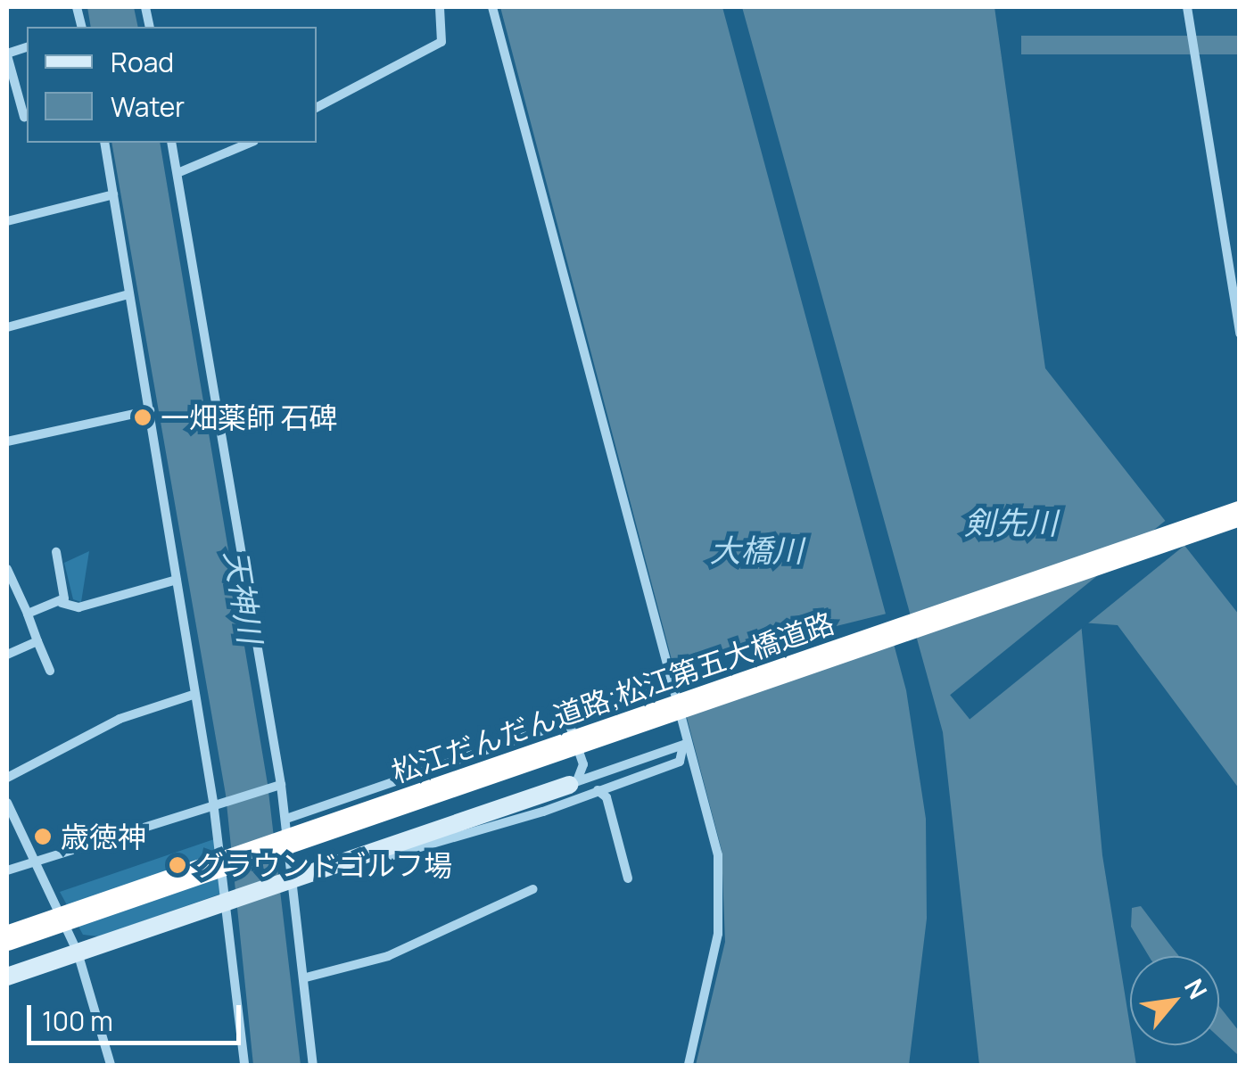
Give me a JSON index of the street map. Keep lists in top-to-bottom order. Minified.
{"streets":{"highway":["松江だんだん道路;松江第五大橋道路"]},"water":["剣先川","大橋川","天神川"],"places":["一畑薬師 石碑","歳徳神","グラウンドゴルフ場"],"legend":["Road","Water"],"scale_bar":"100 m","north":"top right"}
